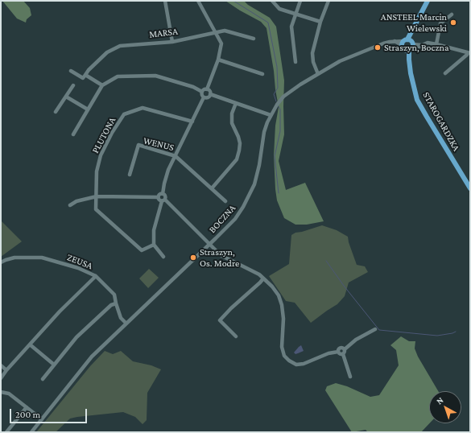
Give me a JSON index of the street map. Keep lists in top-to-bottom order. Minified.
{"streets":{"main road":["STAROGARDZKA"],"street":["MARSA","PLUTONA","WENUS","BOCZNA","ZEUSA"]},"crossings":[["STAROGARDZKA","BOCZNA"],["BOCZNA","ZEUSA"]],"places":["ANSTEEL Marcin Wielewski","Straszyn, Boczna","Straszyn, Os. Modre"],"scale_bar":"200 m","north":"top left"}
